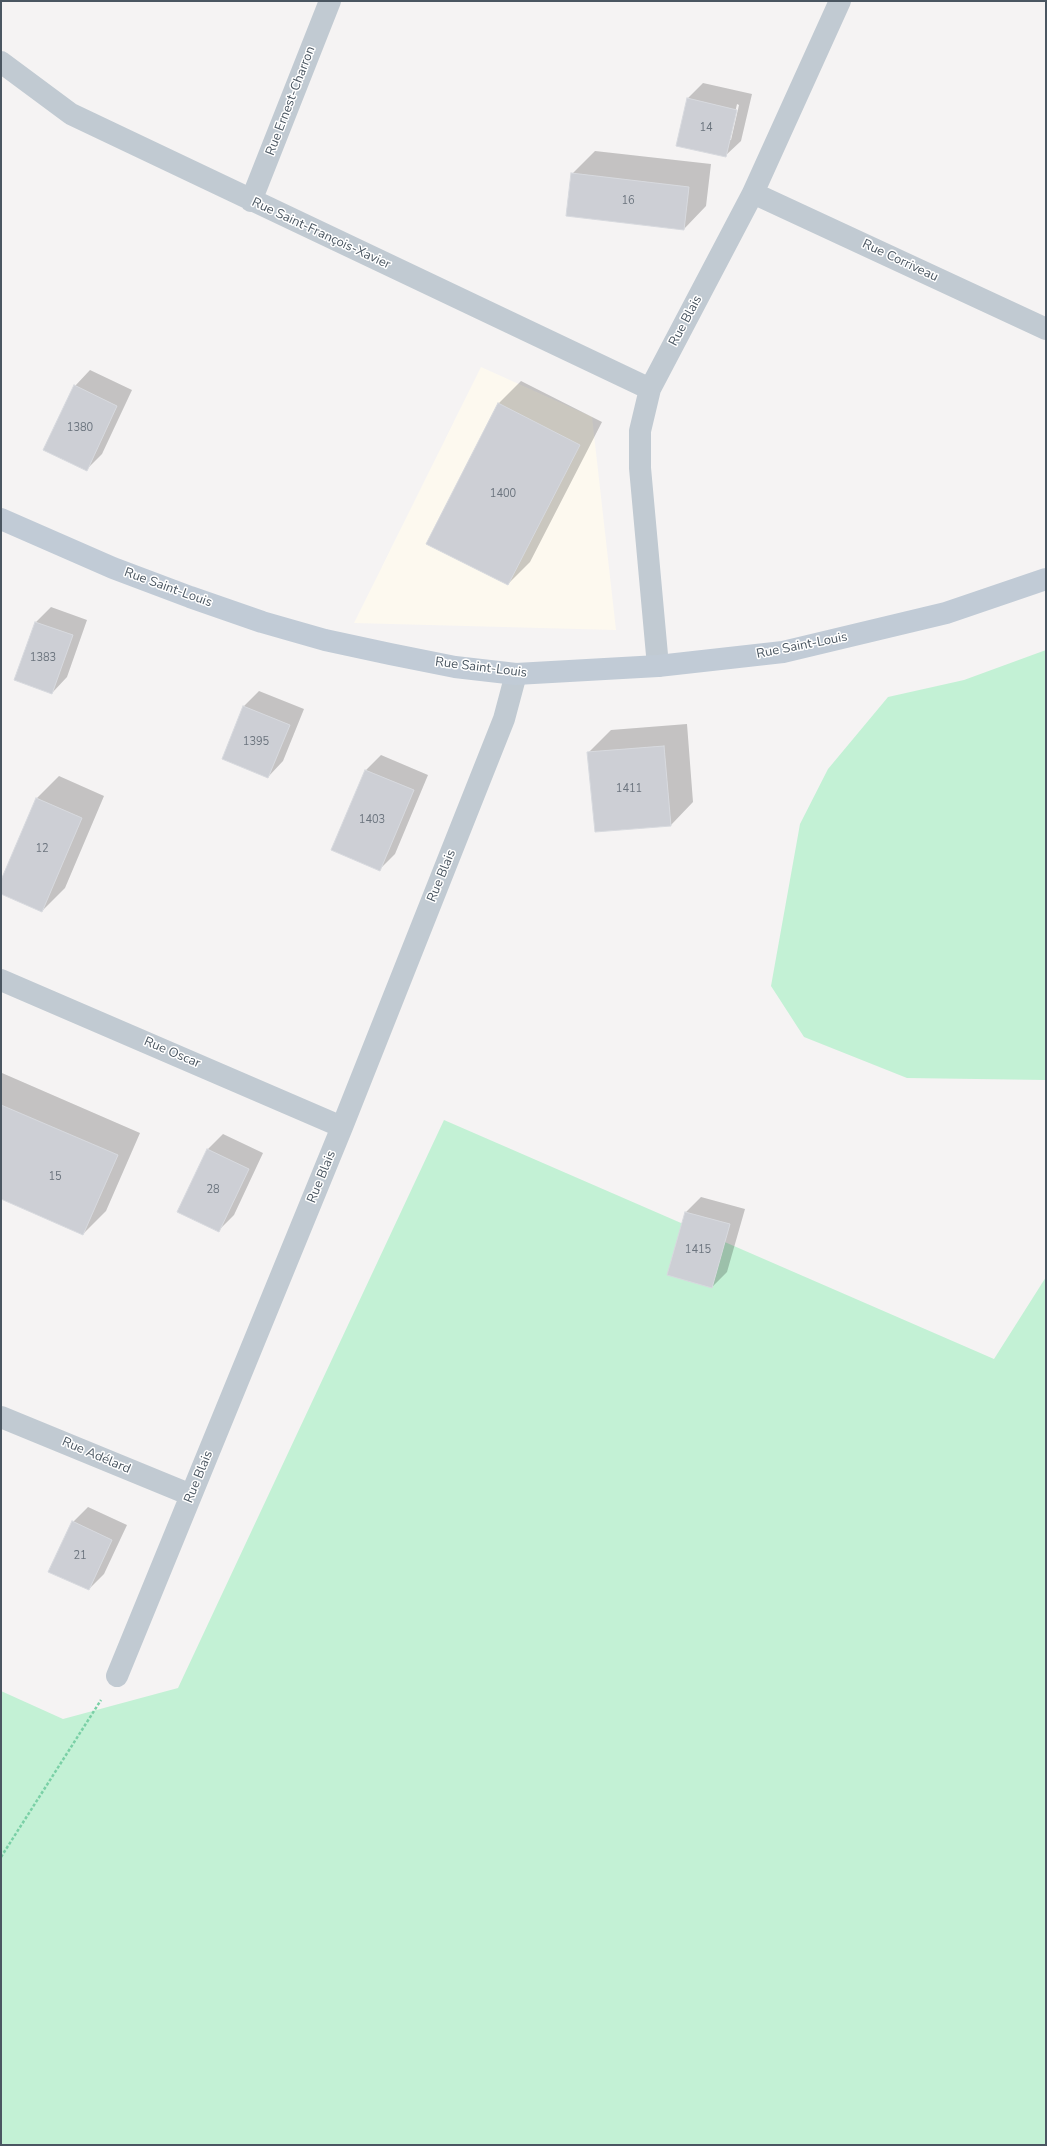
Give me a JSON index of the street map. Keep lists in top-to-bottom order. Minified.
{"streets":{"main road":["Rue Saint-Louis"],"street":["Rue Ernest-Charron","Rue Saint-François-Xavier","Rue Corriveau","Rue Blais","Rue Oscar","Rue Adélard"]},"crossings":[["Rue Ernest-Charron","Rue Saint-François-Xavier"],["Rue Saint-François-Xavier","Rue Blais"],["Rue Corriveau","Rue Blais"],["Rue Blais","Rue Saint-Louis"],["Rue Blais","Rue Oscar"],["Rue Blais","Rue Adélard"]],"house_numbers":["14","16","1380","1400","1383","1395","1411","1403","12","15","28","1415","21"]}
